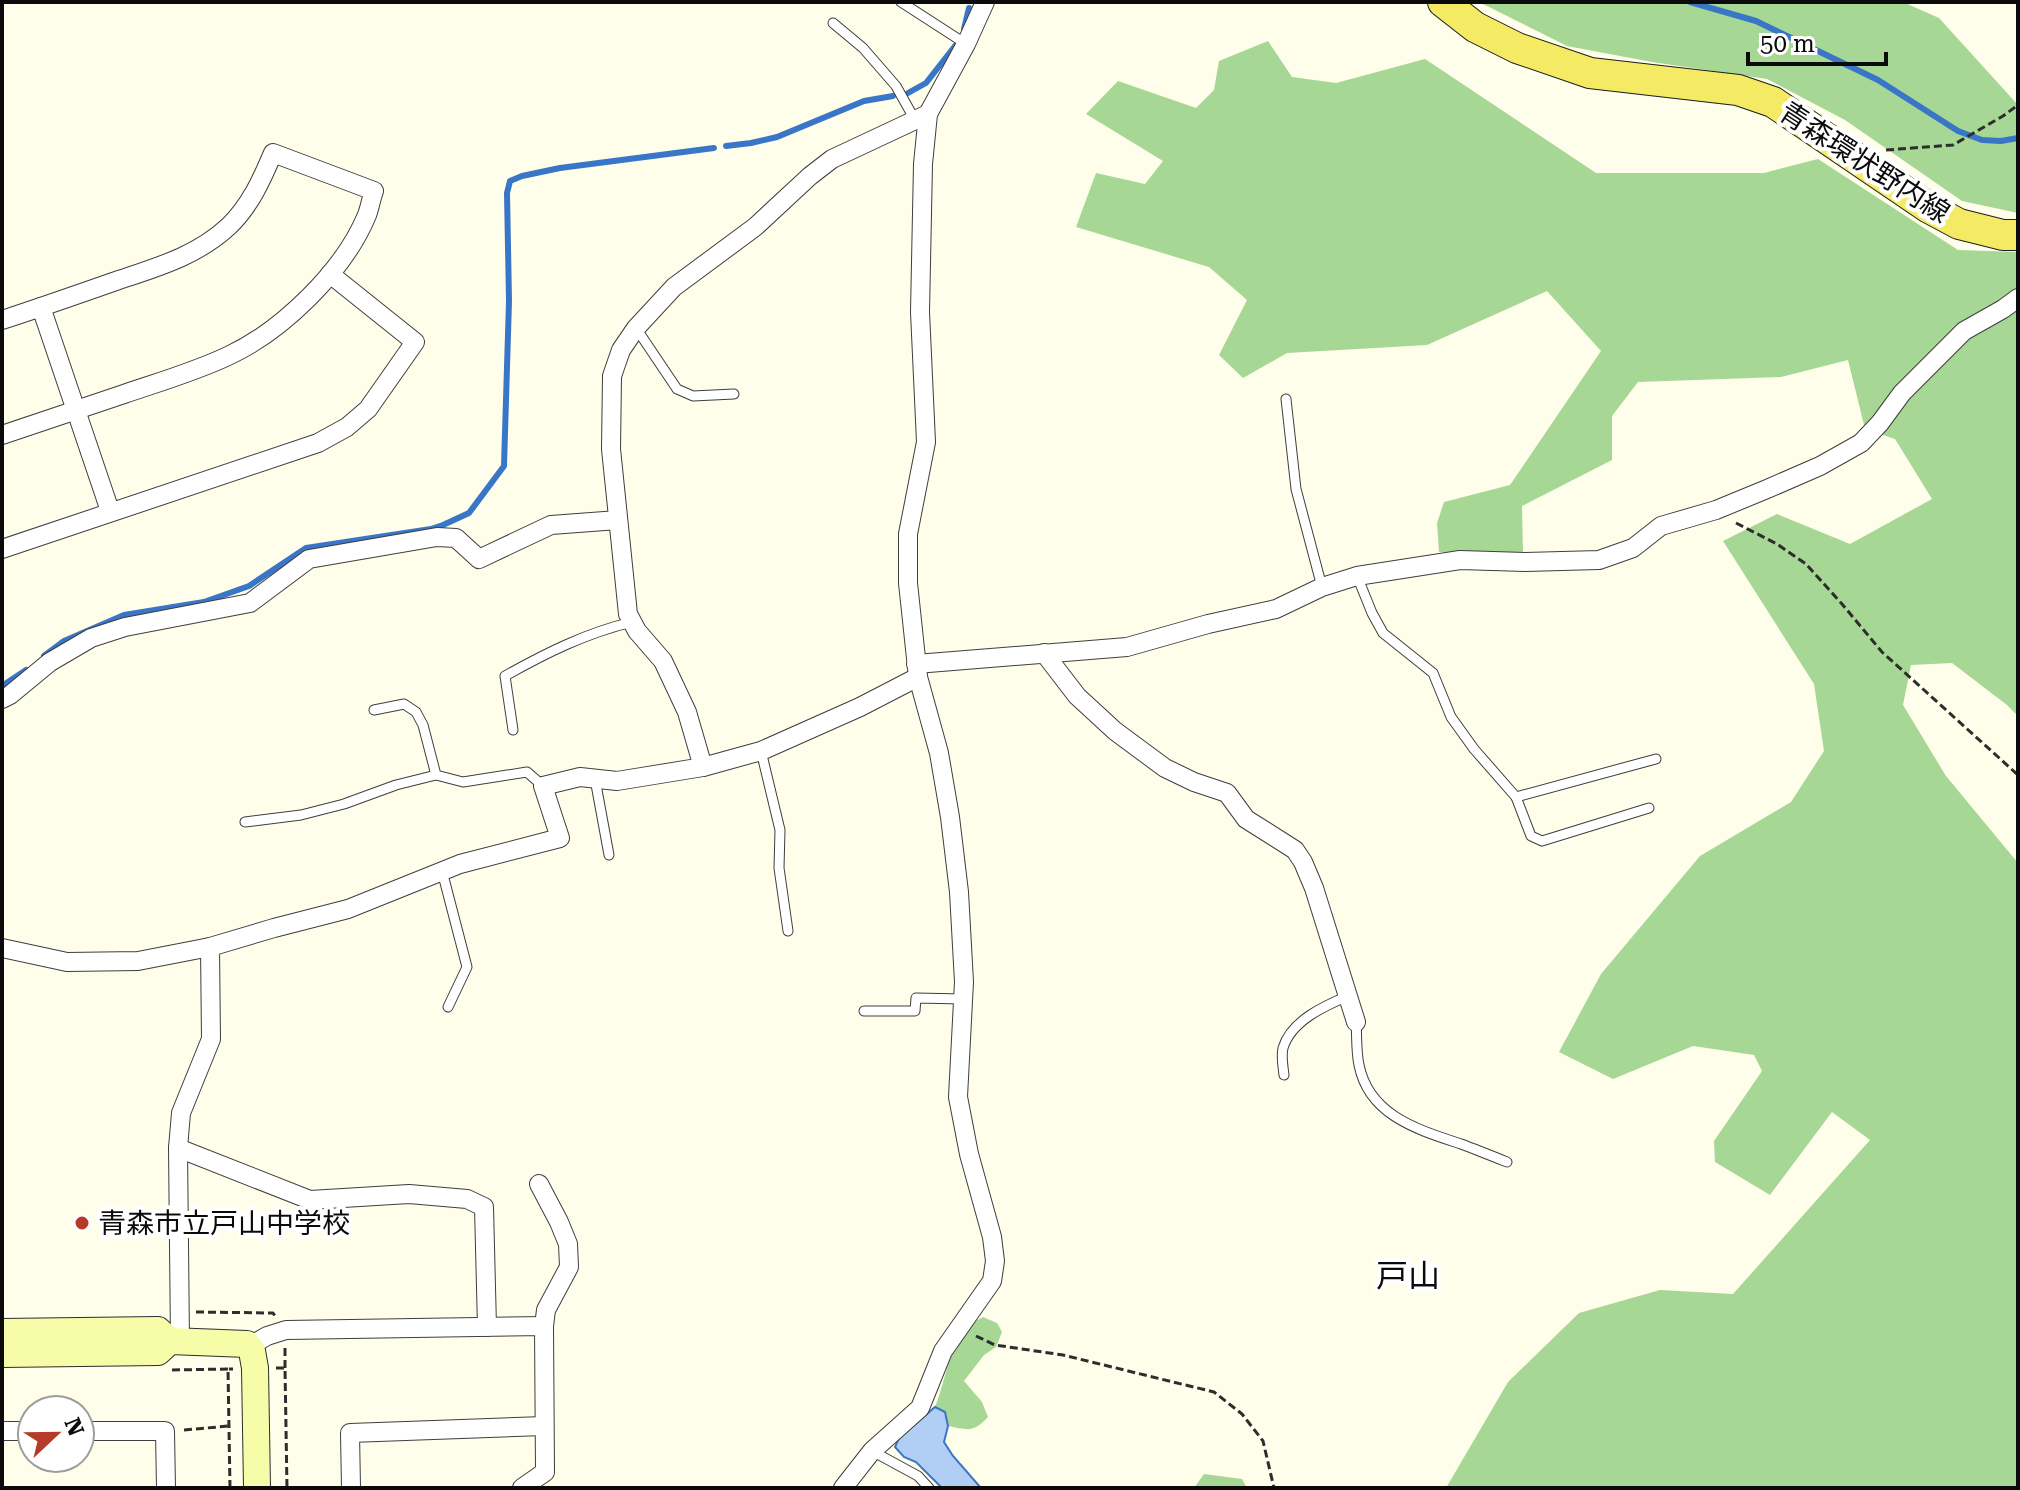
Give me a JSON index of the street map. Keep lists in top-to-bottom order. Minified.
{"streets":{"main road":["青森環状野内線"]},"districts":["戸山"],"places":["青森市立戸山中学校"],"scale_bar":"50 m","north":"right"}
